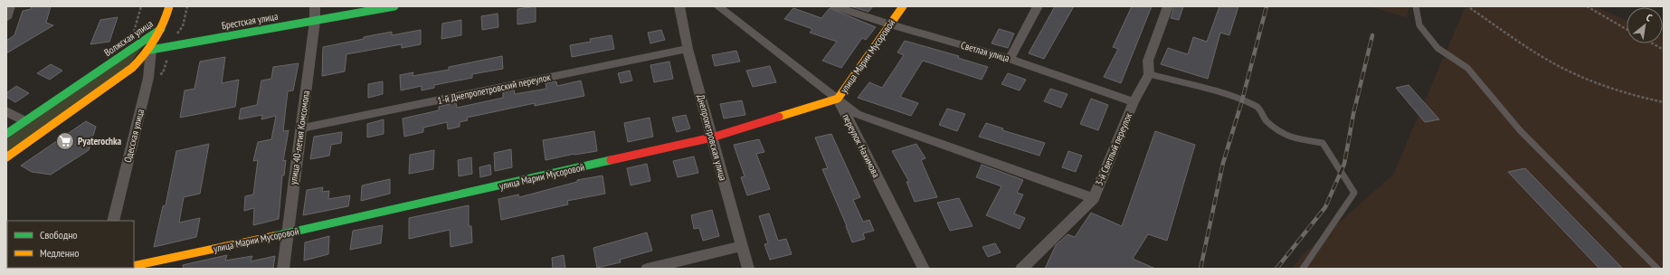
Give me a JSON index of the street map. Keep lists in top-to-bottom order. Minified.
{"streets":{"street":["Брестская улица","Волжская улица","Светлая улица","улица Марии Мусоровой","1-й Днепропетровский переулок","Одесская улица","улица 40-летия Комсомола","Днепропетровская улица","переулок Нахимова","3-й Светлый переулок"]},"crossings":[["Брестская улица","Волжская улица"],["Брестская улица","Одесская улица"],["Брестская улица","улица 40-летия Комсомола"],["Волжская улица","Одесская улица"],["Светлая улица","улица Марии Мусоровой"],["Светлая улица","3-й Светлый переулок"],["улица Марии Мусоровой","улица 40-летия Комсомола"],["улица Марии Мусоровой","Днепропетровская улица"],["улица Марии Мусоровой","переулок Нахимова"],["1-й Днепропетровский переулок","улица 40-летия Комсомола"],["1-й Днепропетровский переулок","Днепропетровская улица"]],"places":{"supermarket":["Pyaterochka"]},"legend":["Свободно","Медленно"],"north":"top right"}
